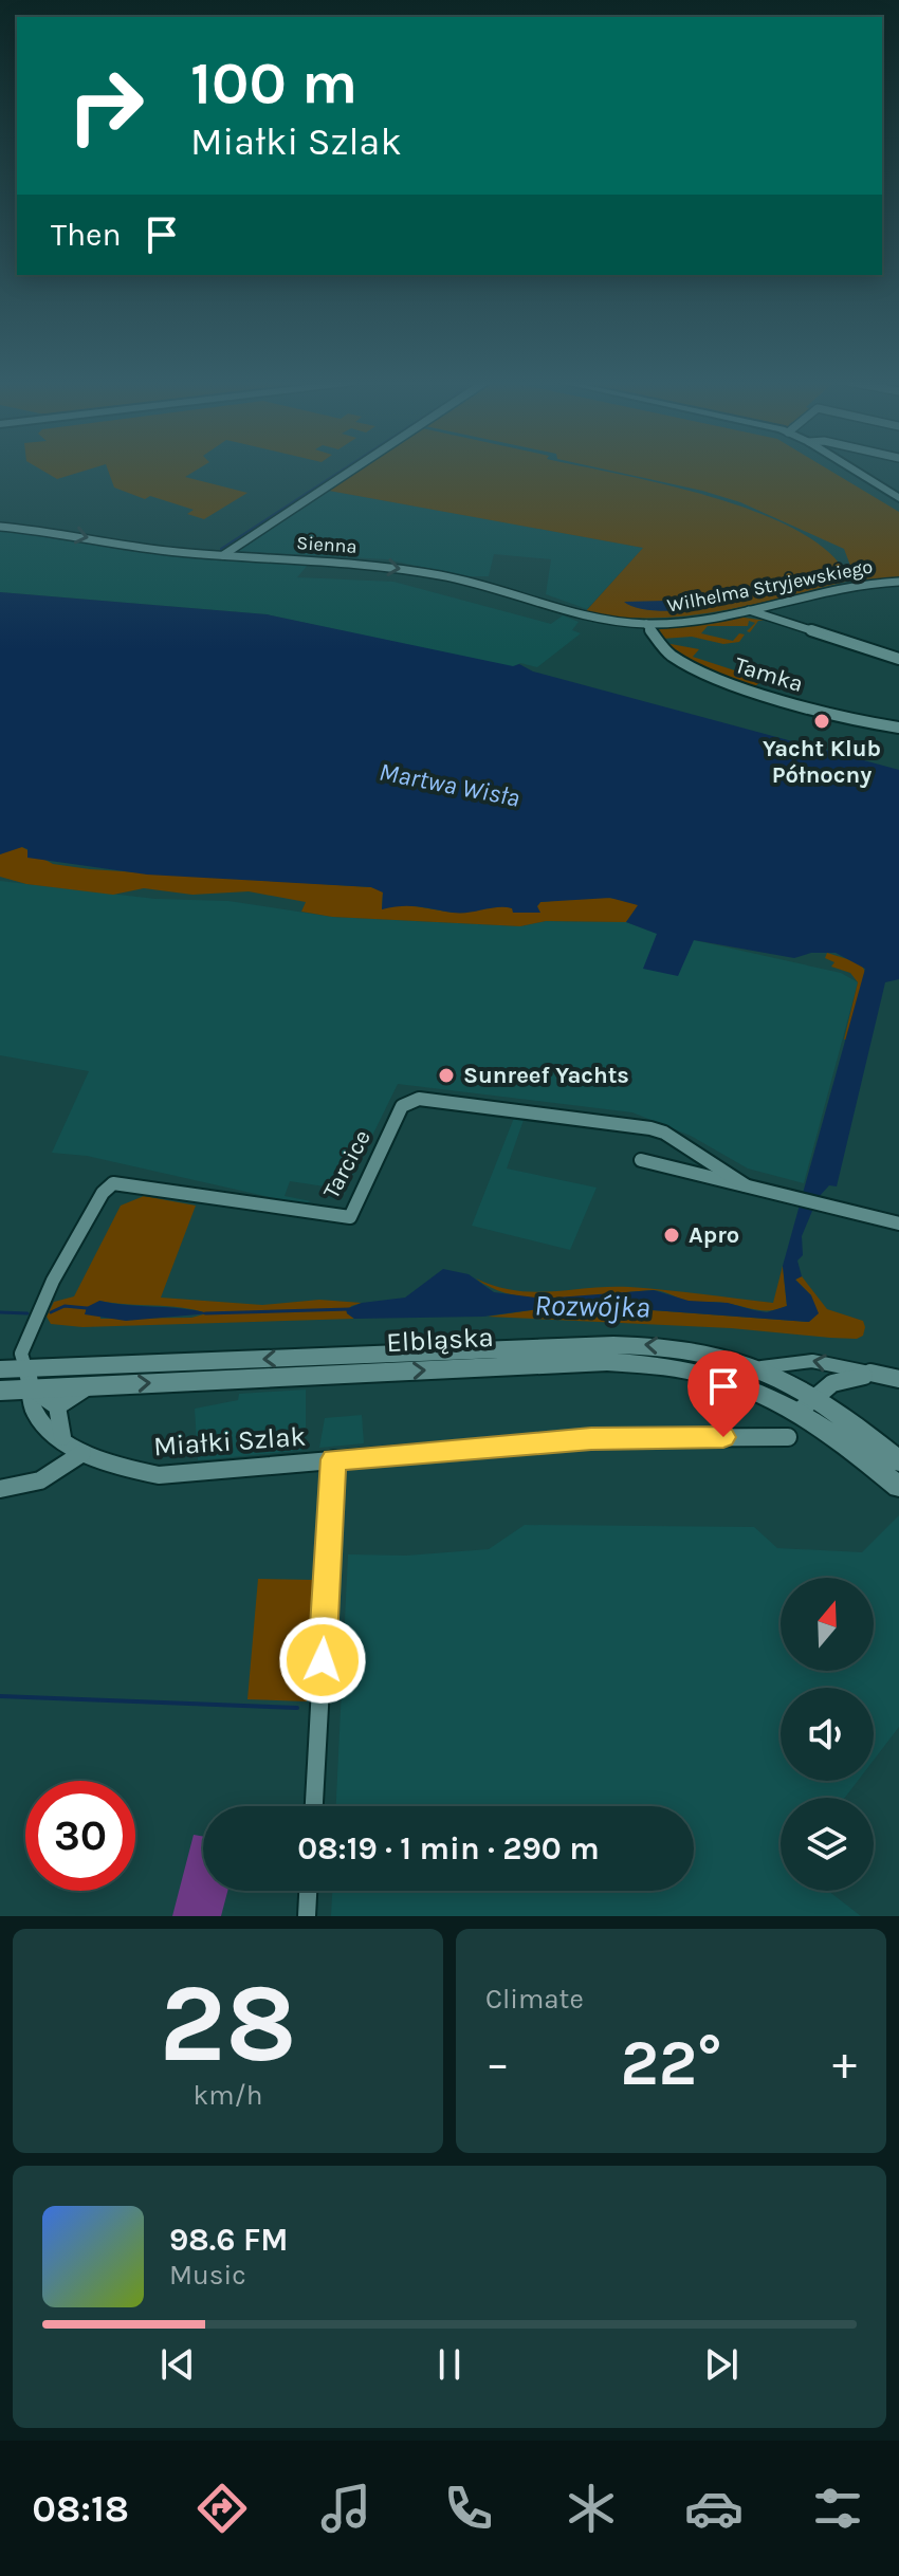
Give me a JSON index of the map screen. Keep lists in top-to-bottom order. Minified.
{"streets":{"main road":["Elbląska"],"street":["Sienna","Wilhelma Stryjewskiego","Tamka","Tarcice","Miałki Szlak"]},"crossings":[["Sienna","Wilhelma Stryjewskiego"],["Sienna","Tamka"],["Wilhelma Stryjewskiego","Tamka"],["Tarcice","Elbląska"],["Tarcice","Miałki Szlak"],["Elbląska","Miałki Szlak"]],"one_way":["Sienna"],"water":["Martwa Wisła","Rozwójka"],"places":["Yacht Klub Północny","Sunreef Yachts","Apro"],"north":"top","page":{"turn":["100 m","Miałki Szlak"],"then":"Then","limit":"30","trip":"08:19 · 1 min · 290 m","tile":[["28","km/h"],"Climate"],"heat":["−","22°","+"],"song":["98.6 FM","Music"],"tabs":"08:18"}}
